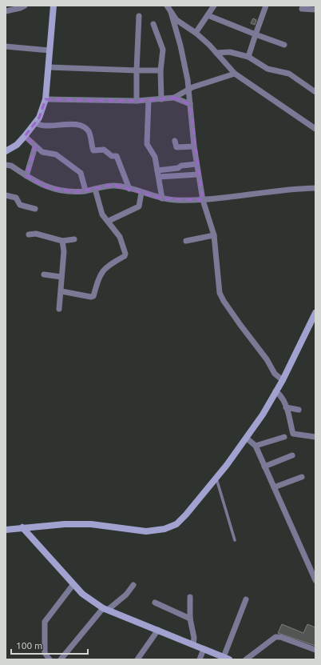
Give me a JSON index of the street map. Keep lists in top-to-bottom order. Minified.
{"scale_bar":"100 m"}
